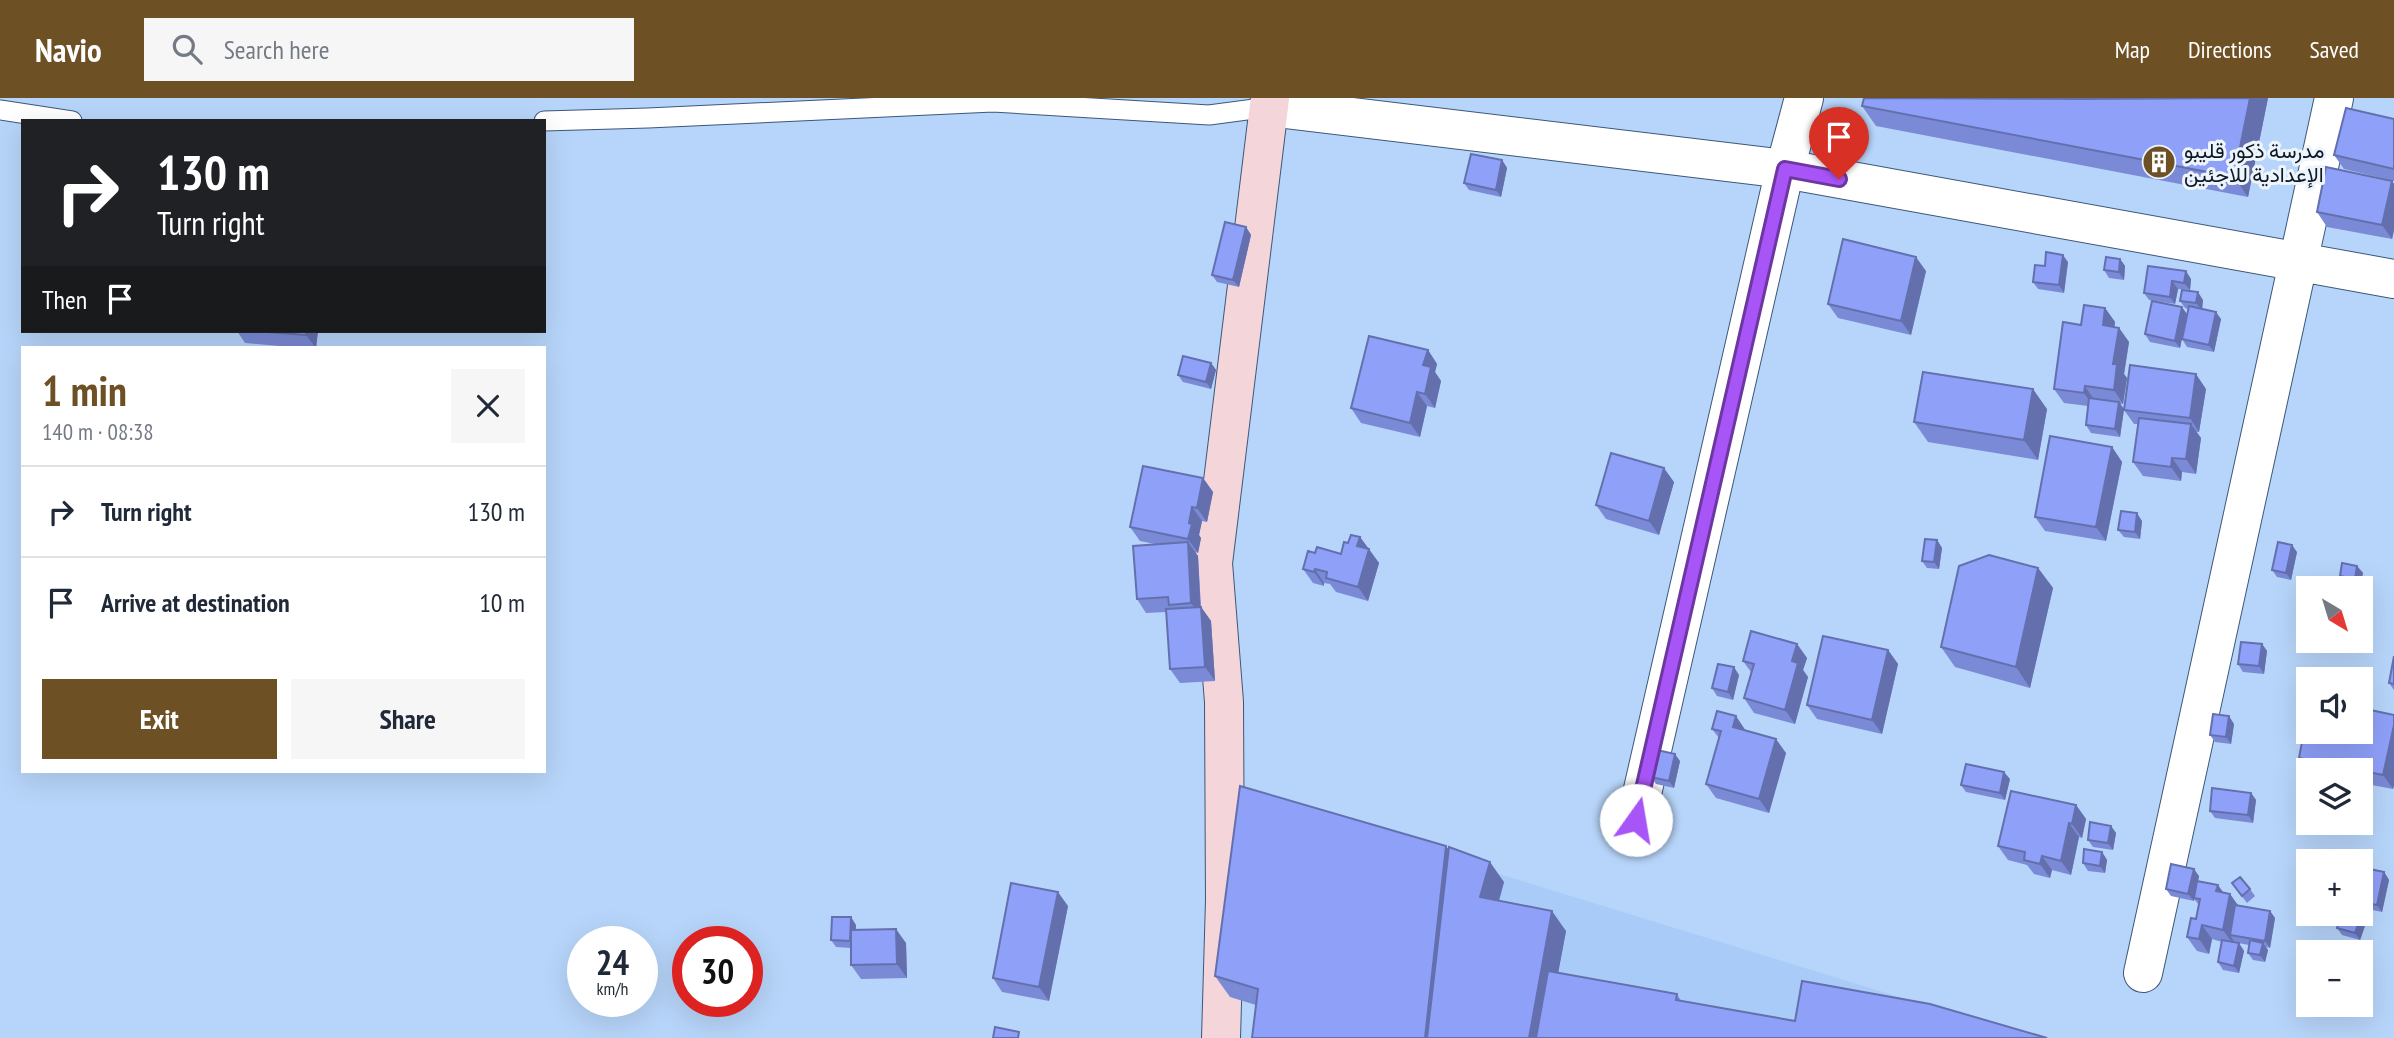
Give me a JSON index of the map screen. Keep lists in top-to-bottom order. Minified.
{"places":{"building":["مدرسة ذكور قليبو الإعدادية للاجئين"]},"north":"bottom right","page":{"header":"Navio","search":"Search here","nav":["Map","Directions","Saved"],"turn":["130 m","Turn right"],"then":"Then","heading":["1 min","140 m · 08:38"],"list":[{"name":"Turn right","value":"130 m"},{"name":"Arrive at destination","value":"10 m"}],"map_buttons":["+","−"],"buttons":["Exit","Share"],"speed":"24 km/h","limit":"30"}}
